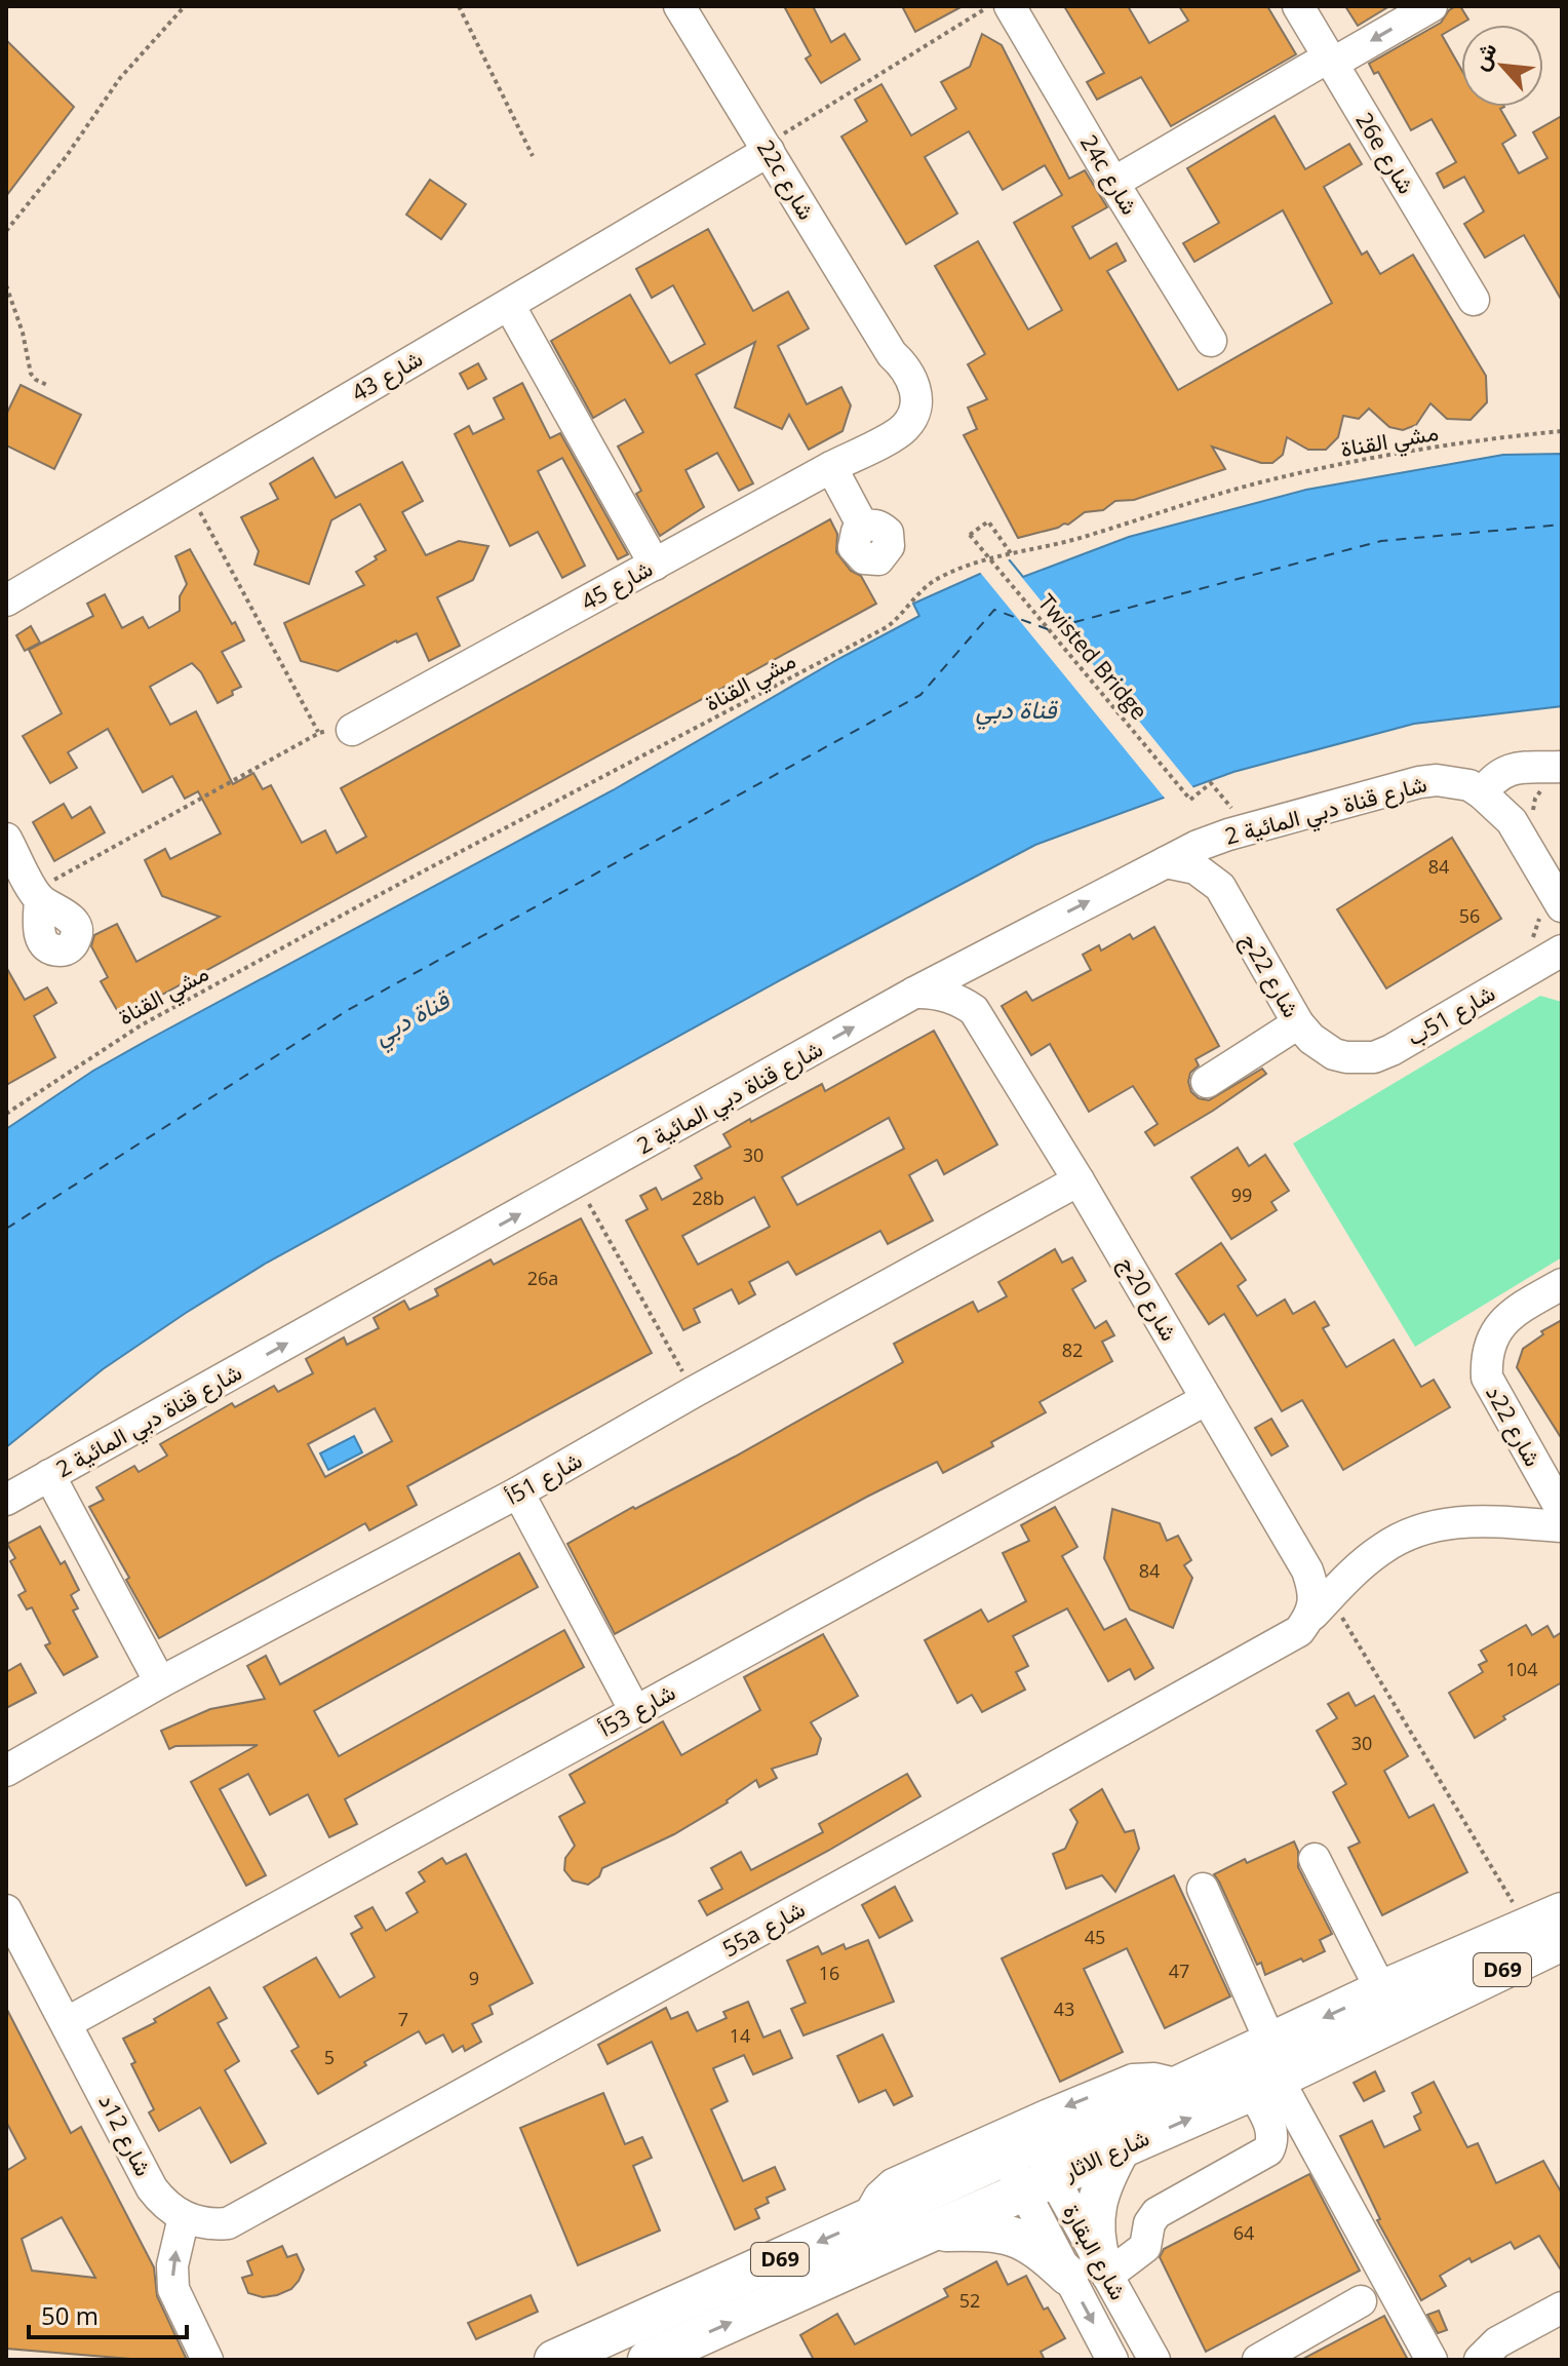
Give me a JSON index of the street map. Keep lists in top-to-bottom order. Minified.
{"streets":{"main road":["D69","شارع الاثار"],"street":["26e شارع","24c شارع","22c شارع","شارع 43","شارع 45","شارع قناة دبي المائية 2","شارع 22ج","شارع 51ب","شارع 20ج","شارع 22د","شارع 51أ","شارع 53أ","55a شارع","شارع 12د","شارع البقارة"],"path":["مشي القناة","Twisted Bridge"]},"crossings":[["22c شارع","شارع 43"],["22c شارع","شارع 45"],["مشي القناة","Twisted Bridge"],["Twisted Bridge","شارع قناة دبي المائية 2"],["شارع قناة دبي المائية 2","شارع 22ج"],["شارع 22ج","شارع 51ب"],["شارع 20ج","شارع 51أ"],["شارع 20ج","شارع 53أ"],["شارع 20ج","55a شارع"],["شارع 53أ","شارع 12د"],["55a شارع","شارع 12د"],["شارع الاثار","شارع البقارة"]],"one_way":["شارع قناة دبي المائية 2"],"water":["قناة دبي"],"house_numbers":["84","56","30","99","28b","26a","82","84","104","30","45","47","16","9","43","7","14","5","64","52"],"scale_bar":"50 m","north":"top left"}
